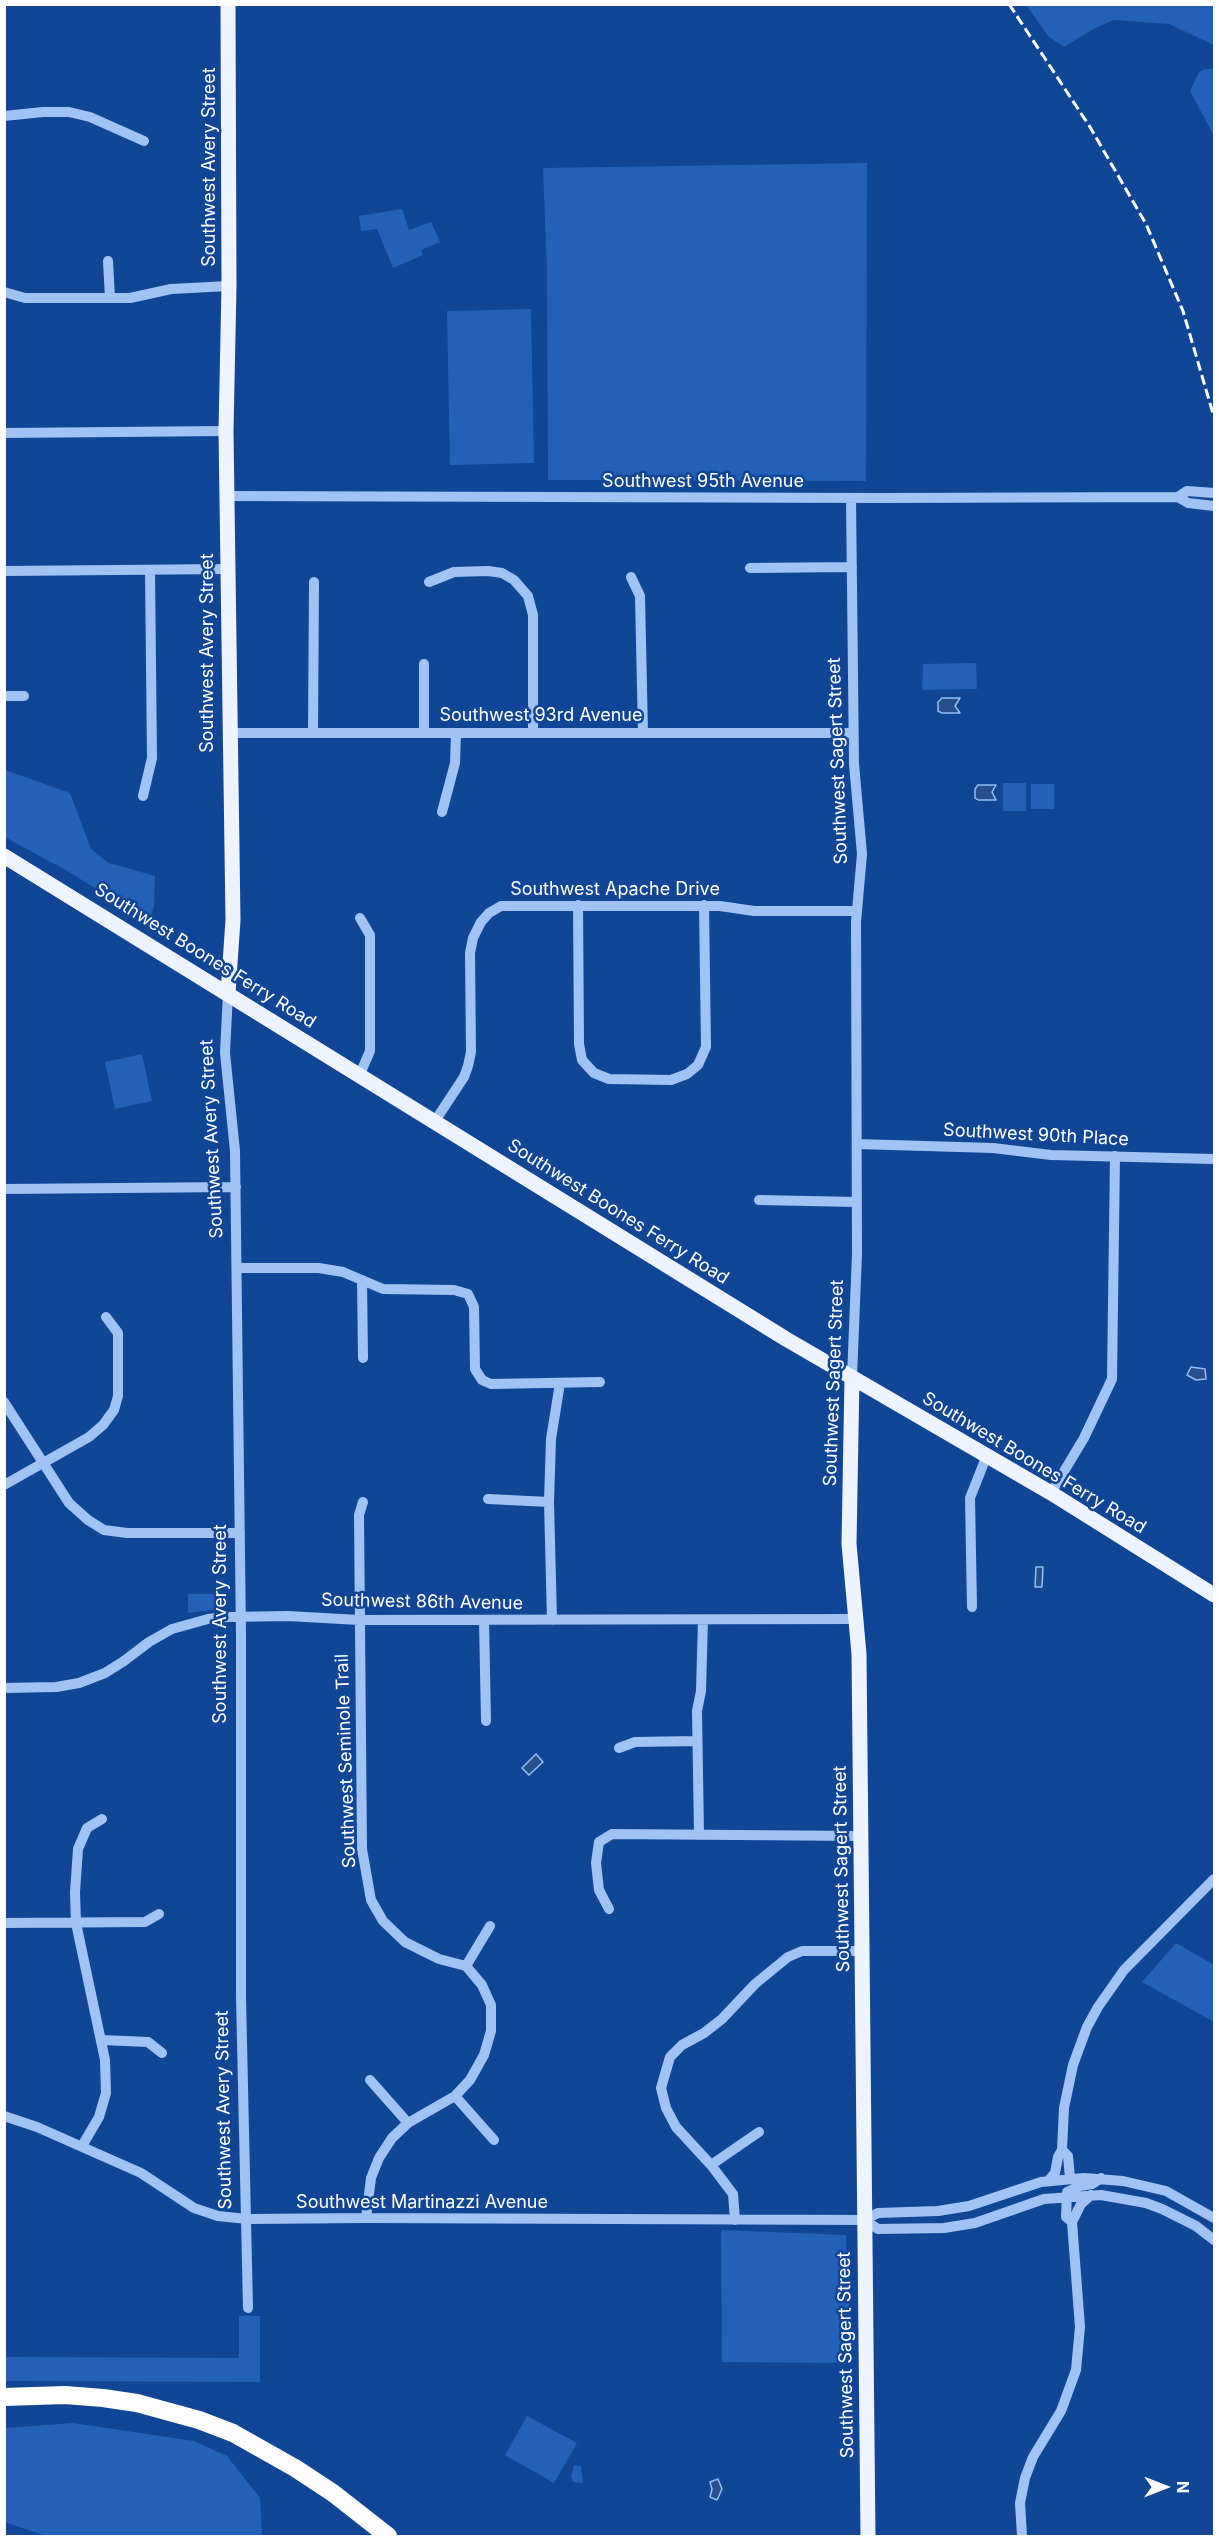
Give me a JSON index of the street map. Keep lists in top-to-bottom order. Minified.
{"streets":{"main road":["Southwest Avery Street","Southwest Sagert Street","Southwest Boones Ferry Road"],"street":["Southwest 95th Avenue","Southwest 93rd Avenue","Southwest Apache Drive","Southwest 90th Place","Southwest 86th Avenue","Southwest Seminole Trail","Southwest Martinazzi Avenue"]},"crossings":[["Southwest Avery Street","Southwest 95th Avenue"],["Southwest Avery Street","Southwest 93rd Avenue"],["Southwest Avery Street","Southwest Boones Ferry Road"],["Southwest Avery Street","Southwest 86th Avenue"],["Southwest Avery Street","Southwest Martinazzi Avenue"],["Southwest 95th Avenue","Southwest Sagert Street"],["Southwest 93rd Avenue","Southwest Sagert Street"],["Southwest Sagert Street","Southwest Apache Drive"],["Southwest Sagert Street","Southwest Boones Ferry Road"],["Southwest Sagert Street","Southwest 90th Place"],["Southwest Sagert Street","Southwest 86th Avenue"],["Southwest Sagert Street","Southwest Martinazzi Avenue"],["Southwest Apache Drive","Southwest Boones Ferry Road"],["Southwest 86th Avenue","Southwest Seminole Trail"]],"north":"right"}
